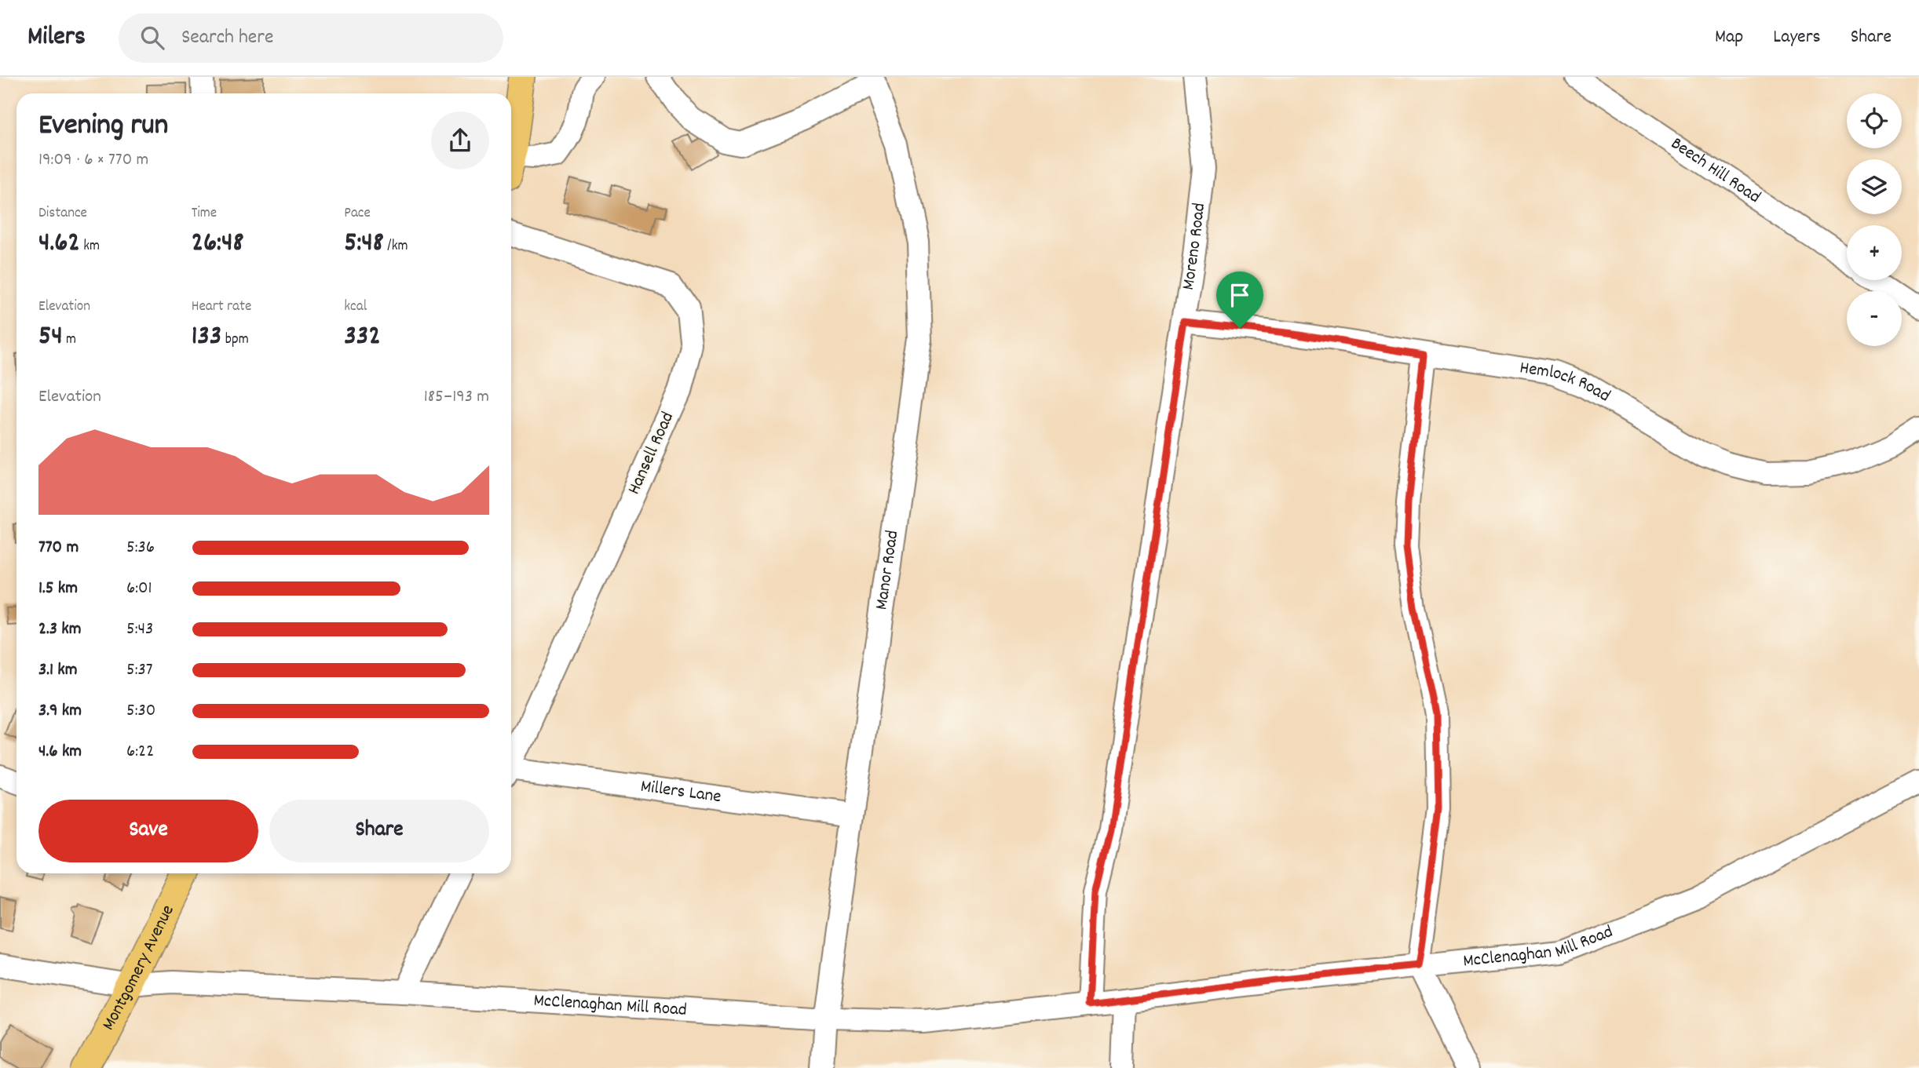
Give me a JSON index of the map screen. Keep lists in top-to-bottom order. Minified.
{"streets":{"main road":["Montgomery Avenue"],"street":["Beech Hill Road","Moreno Road","Hemlock Road","Hansell Road","Manor Road","Millers Lane","McClenaghan Mill Road"]},"crossings":[["Moreno Road","Hemlock Road"],["Moreno Road","McClenaghan Mill Road"],["Manor Road","Millers Lane"],["Manor Road","McClenaghan Mill Road"],["McClenaghan Mill Road","Montgomery Avenue"]],"page":{"header":"Milers","search":"Search here","nav":["Map","Layers","Share"],"map_buttons":["+","−"],"heading":["Evening run","19:09 · 6 × 770 m"],"stats":[["Distance","4.62 km"],["Time","26:48"],["Pace","5:48 /km"],["Elevation","54 m"],["Heart rate","133 bpm"],["kcal","332"]],"chart":["Elevation","185–193 m"],"list":[{"name":"770 m","note":"5:36"},{"name":"1.5 km","note":"6:01"},{"name":"2.3 km","note":"5:43"},{"name":"3.1 km","note":"5:37"},{"name":"3.9 km","note":"5:30"},{"name":"4.6 km","note":"6:22"}],"buttons":["Save","Share"]}}
